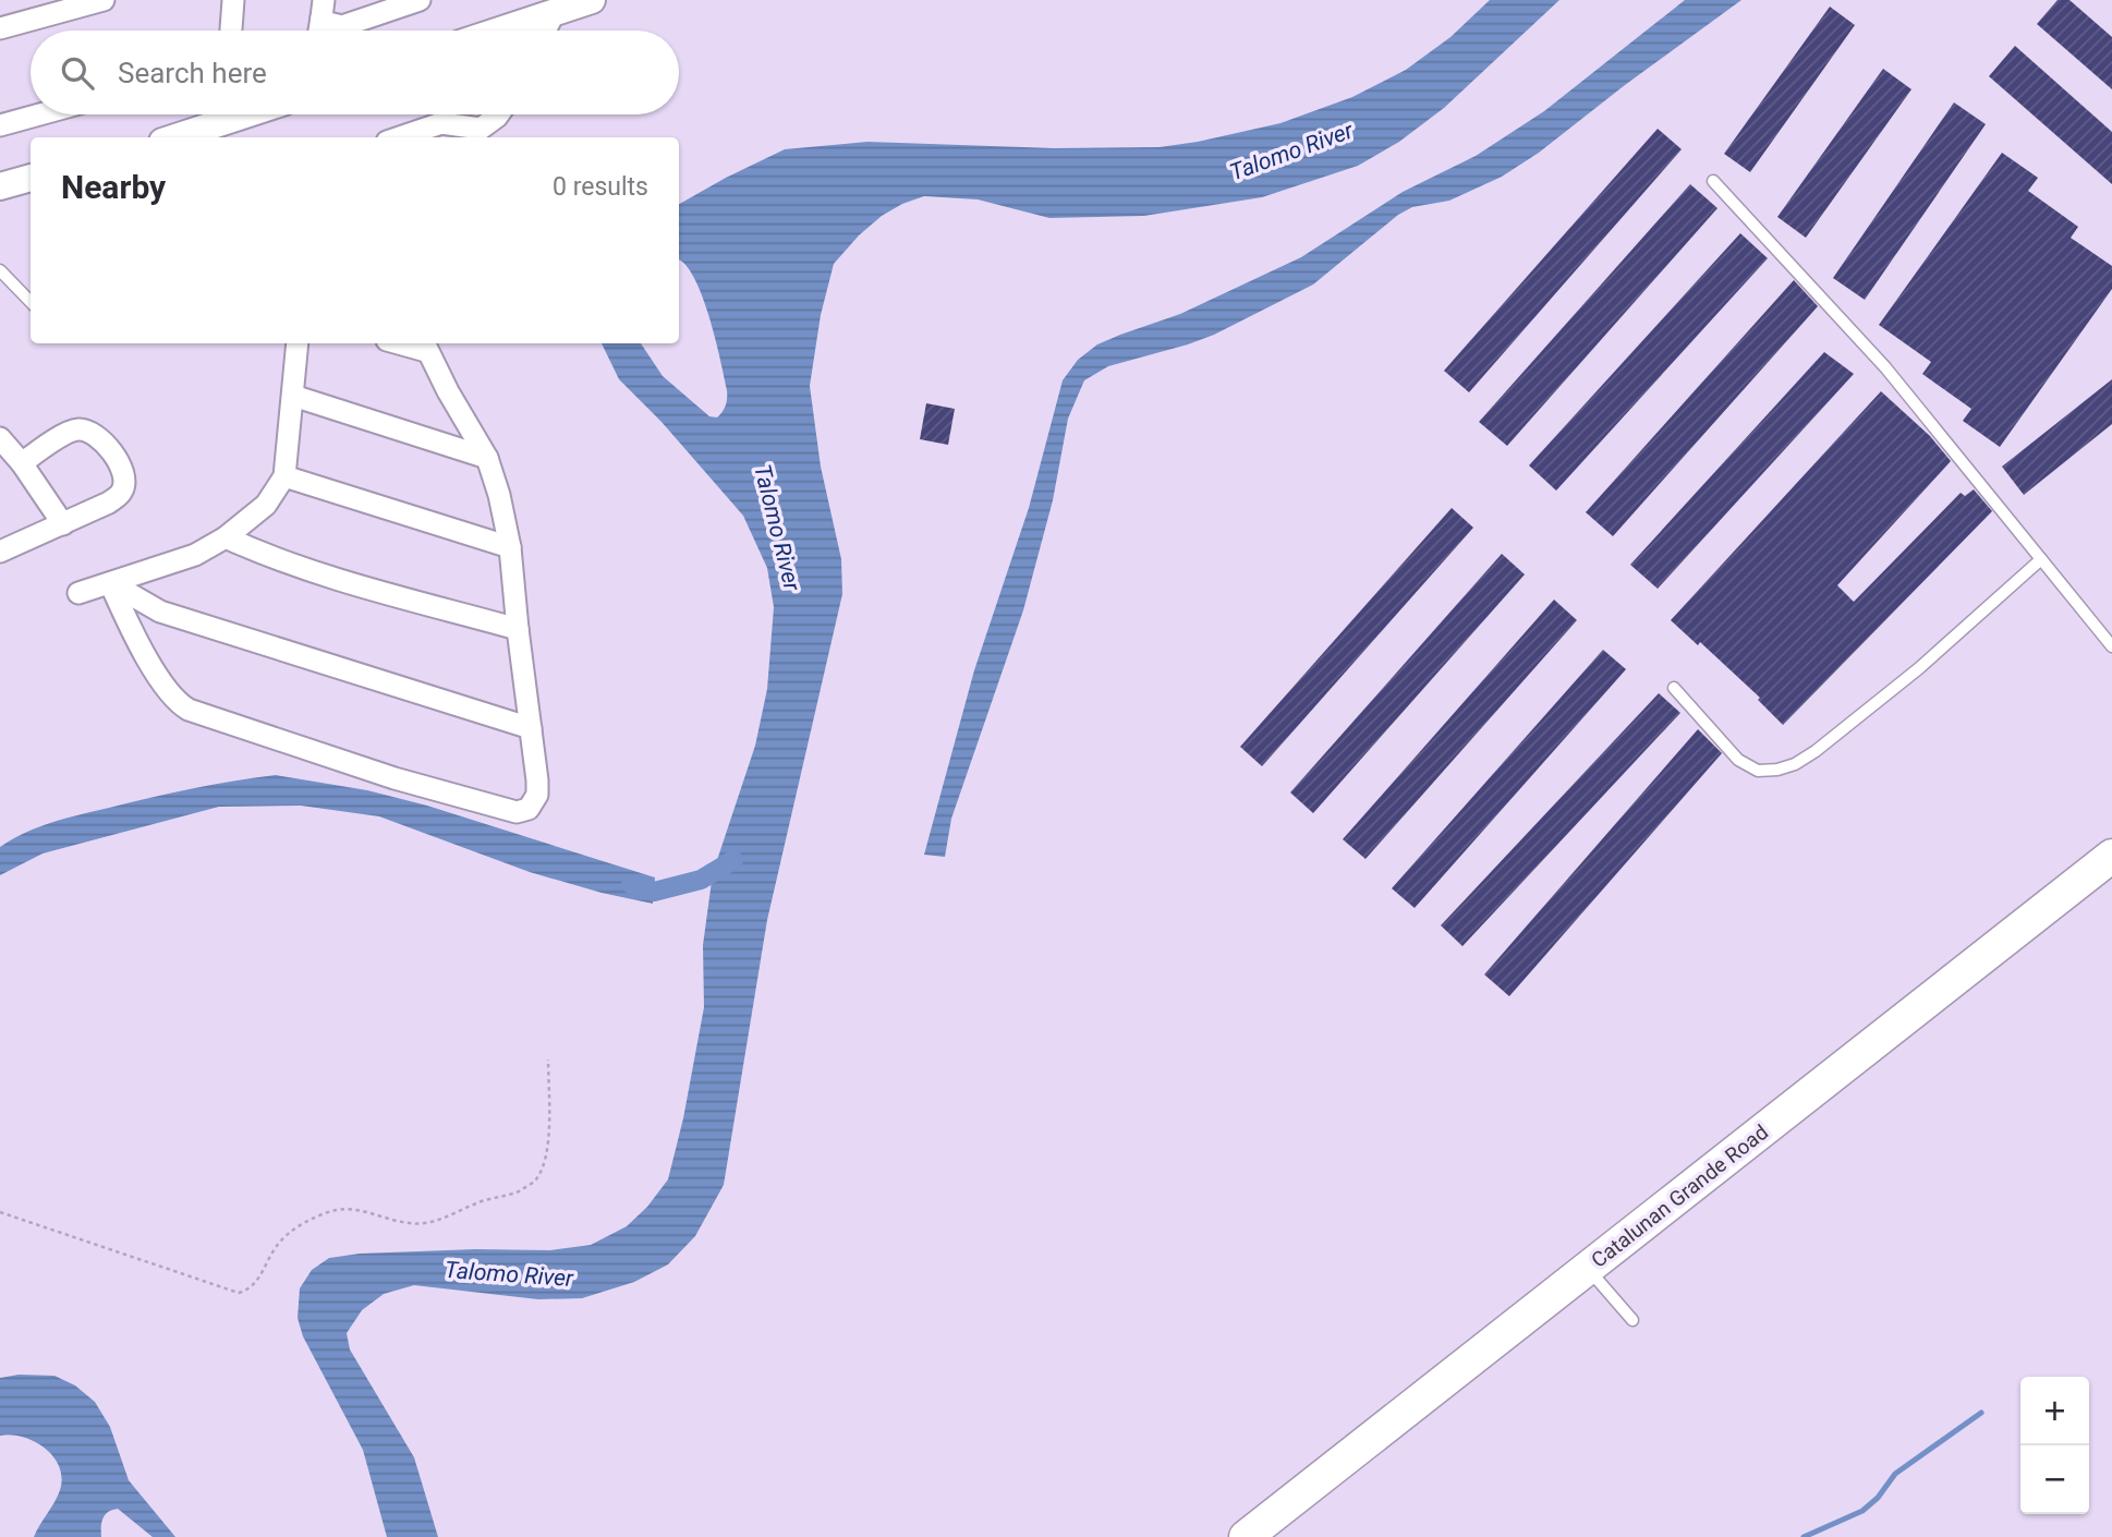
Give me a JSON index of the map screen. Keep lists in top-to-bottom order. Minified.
{"streets":{"main road":["Catalunan Grande Road"]},"water":["Talomo River"],"page":{"search":"Search here","heading":["Nearby","0 results"],"map_buttons":["+","−"]}}
